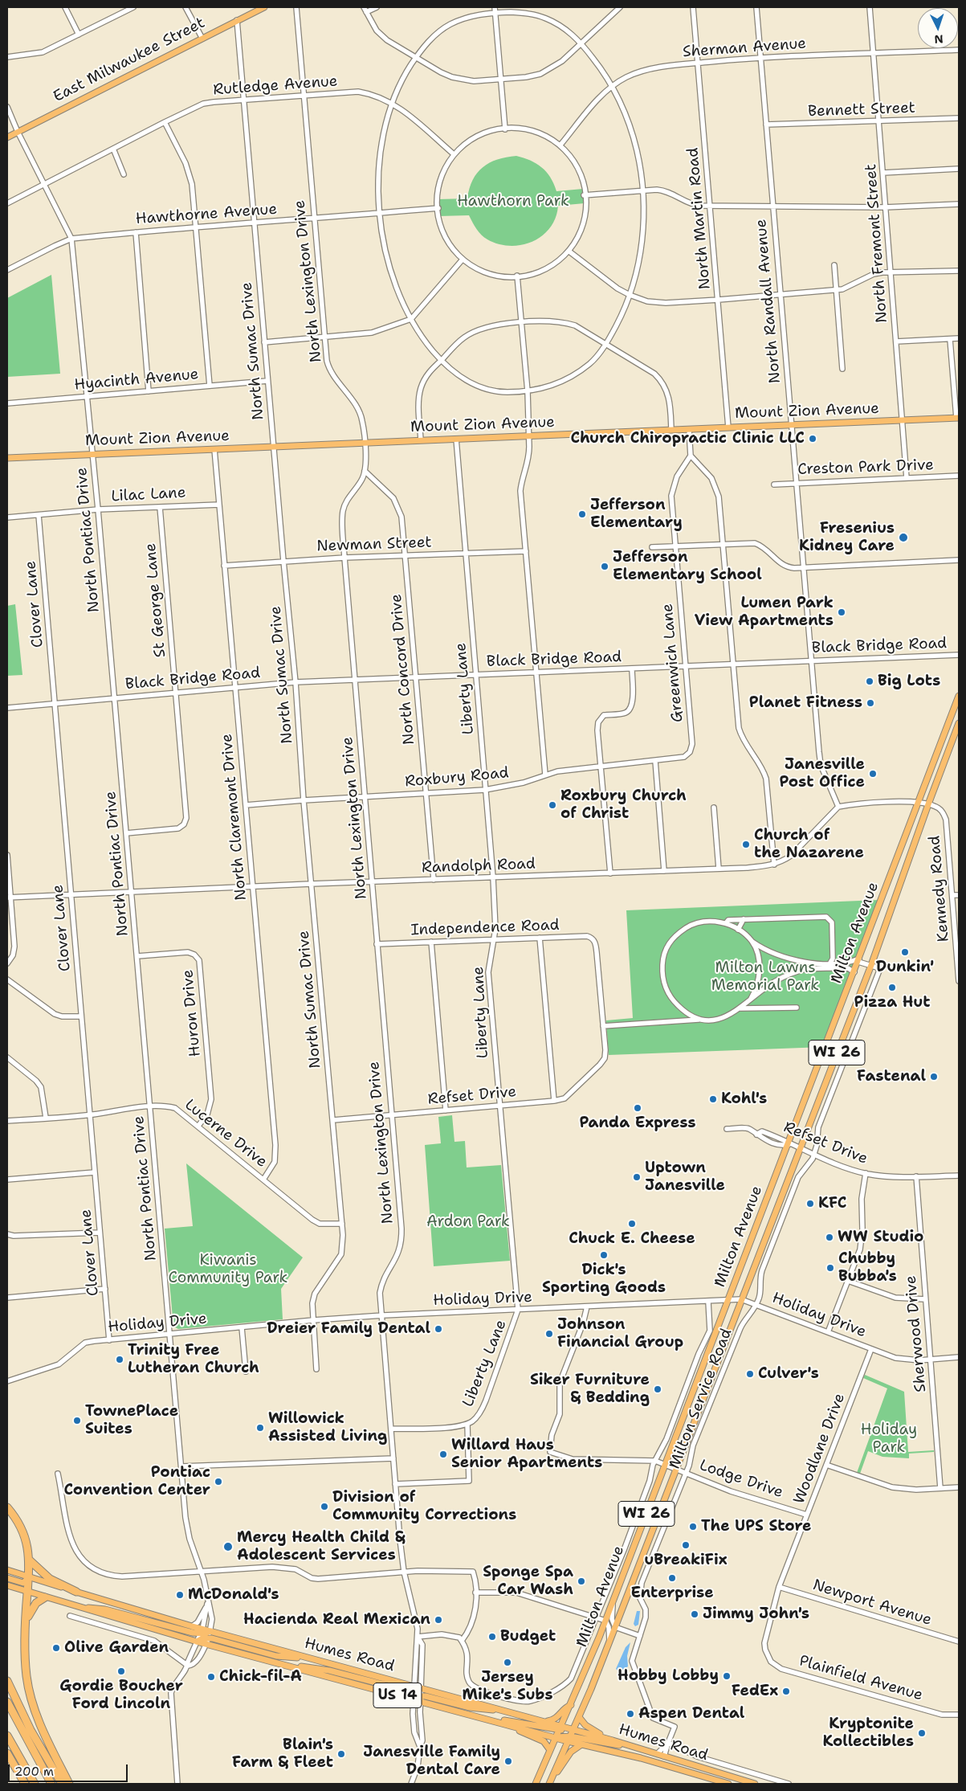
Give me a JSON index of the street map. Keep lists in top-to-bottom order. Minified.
{"streets":{"main road":["East Milwaukee Street","Mount Zion Avenue","Milton Avenue","WI 26","Humes Road","US 14"],"street":["Sherman Avenue","Rutledge Avenue","Bennett Street","Hawthorne Avenue","North Martin Road","North Fremont Street","North Lexington Drive","North Randall Avenue","North Sumac Drive","Hyacinth Avenue","Creston Park Drive","Lilac Lane","North Pontiac Drive","Newman Street","St George Lane","Clover Lane","Black Bridge Road","Greenwich Lane","North Concord Drive","Liberty Lane","Roxbury Road","North Claremont Drive","Randolph Road","Kennedy Road","Independence Road","Huron Drive","Refset Drive","Lucerne Drive","Holiday Drive","Sherwood Drive","Milton Service Road","Woodlane Drive","Lodge Drive","Newport Avenue","Plainfield Avenue"]},"crossings":[["Sherman Avenue","North Martin Road"],["Sherman Avenue","North Fremont Street"],["Sherman Avenue","North Randall Avenue"],["East Milwaukee Street","North Sumac Drive"],["East Milwaukee Street","North Pontiac Drive"],["Rutledge Avenue","North Lexington Drive"],["Rutledge Avenue","North Sumac Drive"],["Rutledge Avenue","North Pontiac Drive"],["Bennett Street","North Fremont Street"],["Bennett Street","North Randall Avenue"],["Hawthorne Avenue","North Lexington Drive"],["Hawthorne Avenue","North Sumac Drive"],["Hawthorne Avenue","North Pontiac Drive"],["North Martin Road","Mount Zion Avenue"],["North Fremont Street","Mount Zion Avenue"],["North Fremont Street","Creston Park Drive"],["North Lexington Drive","Mount Zion Avenue"],["North Lexington Drive","Newman Street"],["North Lexington Drive","Black Bridge Road"],["North Lexington Drive","North Concord Drive"],["North Lexington Drive","Liberty Lane"],["North Lexington Drive","Roxbury Road"],["North Lexington Drive","Randolph Road"],["North Lexington Drive","Independence Road"],["North Lexington Drive","Refset Drive"],["North Lexington Drive","Holiday Drive"],["North Lexington Drive","Humes Road"],["North Lexington Drive","US 14"],["North Randall Avenue","Mount Zion Avenue"],["North Randall Avenue","Creston Park Drive"],["North Randall Avenue","Black Bridge Road"],["North Randall Avenue","Randolph Road"],["North Sumac Drive","Hyacinth Avenue"],["North Sumac Drive","Mount Zion Avenue"],["North Sumac Drive","Newman Street"],["North Sumac Drive","Black Bridge Road"],["North Sumac Drive","Roxbury Road"],["North Sumac Drive","Randolph Road"],["North Sumac Drive","Refset Drive"],["North Sumac Drive","Lucerne Drive"],["North Sumac Drive","Holiday Drive"],["Hyacinth Avenue","North Pontiac Drive"],["Mount Zion Avenue","North Pontiac Drive"],["Mount Zion Avenue","Liberty Lane"],["Mount Zion Avenue","North Claremont Drive"],["Lilac Lane","North Pontiac Drive"],["Lilac Lane","St George Lane"],["Lilac Lane","Clover Lane"],["Lilac Lane","North Claremont Drive"],["North Pontiac Drive","St George Lane"],["North Pontiac Drive","Black Bridge Road"],["North Pontiac Drive","Randolph Road"],["North Pontiac Drive","Huron Drive"],["North Pontiac Drive","Lucerne Drive"],["North Pontiac Drive","Holiday Drive"],["North Pontiac Drive","Humes Road"],["Newman Street","North Concord Drive"],["Newman Street","Liberty Lane"],["Newman Street","North Claremont Drive"],["St George Lane","Black Bridge Road"],["Clover Lane","Black Bridge Road"],["Clover Lane","Randolph Road"],["Clover Lane","Lucerne Drive"],["Clover Lane","Holiday Drive"],["Black Bridge Road","Greenwich Lane"],["Black Bridge Road","North Concord Drive"],["Black Bridge Road","Liberty Lane"],["Black Bridge Road","North Claremont Drive"],["Greenwich Lane","Roxbury Road"],["North Concord Drive","Roxbury Road"],["North Concord Drive","Randolph Road"],["Liberty Lane","Roxbury Road"],["Liberty Lane","Randolph Road"],["Liberty Lane","Independence Road"],["Liberty Lane","Refset Drive"],["Liberty Lane","Holiday Drive"],["Roxbury Road","North Claremont Drive"],["North Claremont Drive","Randolph Road"],["North Claremont Drive","Lucerne Drive"],["Kennedy Road","Milton Avenue"],["Independence Road","Refset Drive"],["Milton Avenue","Refset Drive"],["Milton Avenue","Holiday Drive"],["Milton Avenue","Milton Service Road"],["Milton Avenue","Lodge Drive"],["Milton Avenue","Humes Road"],["Milton Avenue","US 14"],["Huron Drive","Lucerne Drive"],["Refset Drive","Sherwood Drive"],["Refset Drive","Milton Service Road"],["Holiday Drive","Sherwood Drive"],["Holiday Drive","Milton Service Road"],["Holiday Drive","Woodlane Drive"],["Holiday Drive","Lodge Drive"],["Milton Service Road","Lodge Drive"],["Woodlane Drive","Lodge Drive"],["Woodlane Drive","Newport Avenue"],["Woodlane Drive","Plainfield Avenue"]],"parks":["Hawthorn Park","Milton Lawns Memorial Park","Ardon Park","Kiwanis Community Park","Holiday Park"],"places":["Church Chiropractic Clinic LLC","Jefferson Elementary","Fresenius Kidney Care","Jefferson Elementary School","Lumen Park View Apartments","Big Lots","Planet Fitness","Janesville Post Office","Roxbury Church of Christ","Church of the Nazarene","Dunkin'","Pizza Hut","Fastenal","Kohl's","Panda Express","Uptown Janesville","KFC","Chuck E. Cheese","WW Studio","Dick's Sporting Goods","Chubby Bubba's","Dreier Family Dental","Johnson Financial Group","Trinity Free Lutheran Church","Culver's","Siker Furniture & Bedding","TownePlace Suites","Willowick Assisted Living","Willard Haus Senior Apartments","Pontiac Convention Center","Division of Community Corrections","The UPS Store","uBreakiFix","Mercy Health Child & Adolescent Services","Enterprise","Sponge Spa Car Wash","McDonald's","Jimmy John's","Hacienda Real Mexican","Budget","Olive Garden","Jersey Mike's Subs","Gordie Boucher Ford Lincoln","Hobby Lobby","Chick-fil-A","FedEx","Aspen Dental","Kryptonite Kollectibles","Blain's Farm & Fleet","Janesville Family Dental Care"],"scale_bar":"200 m","north":"bottom"}
